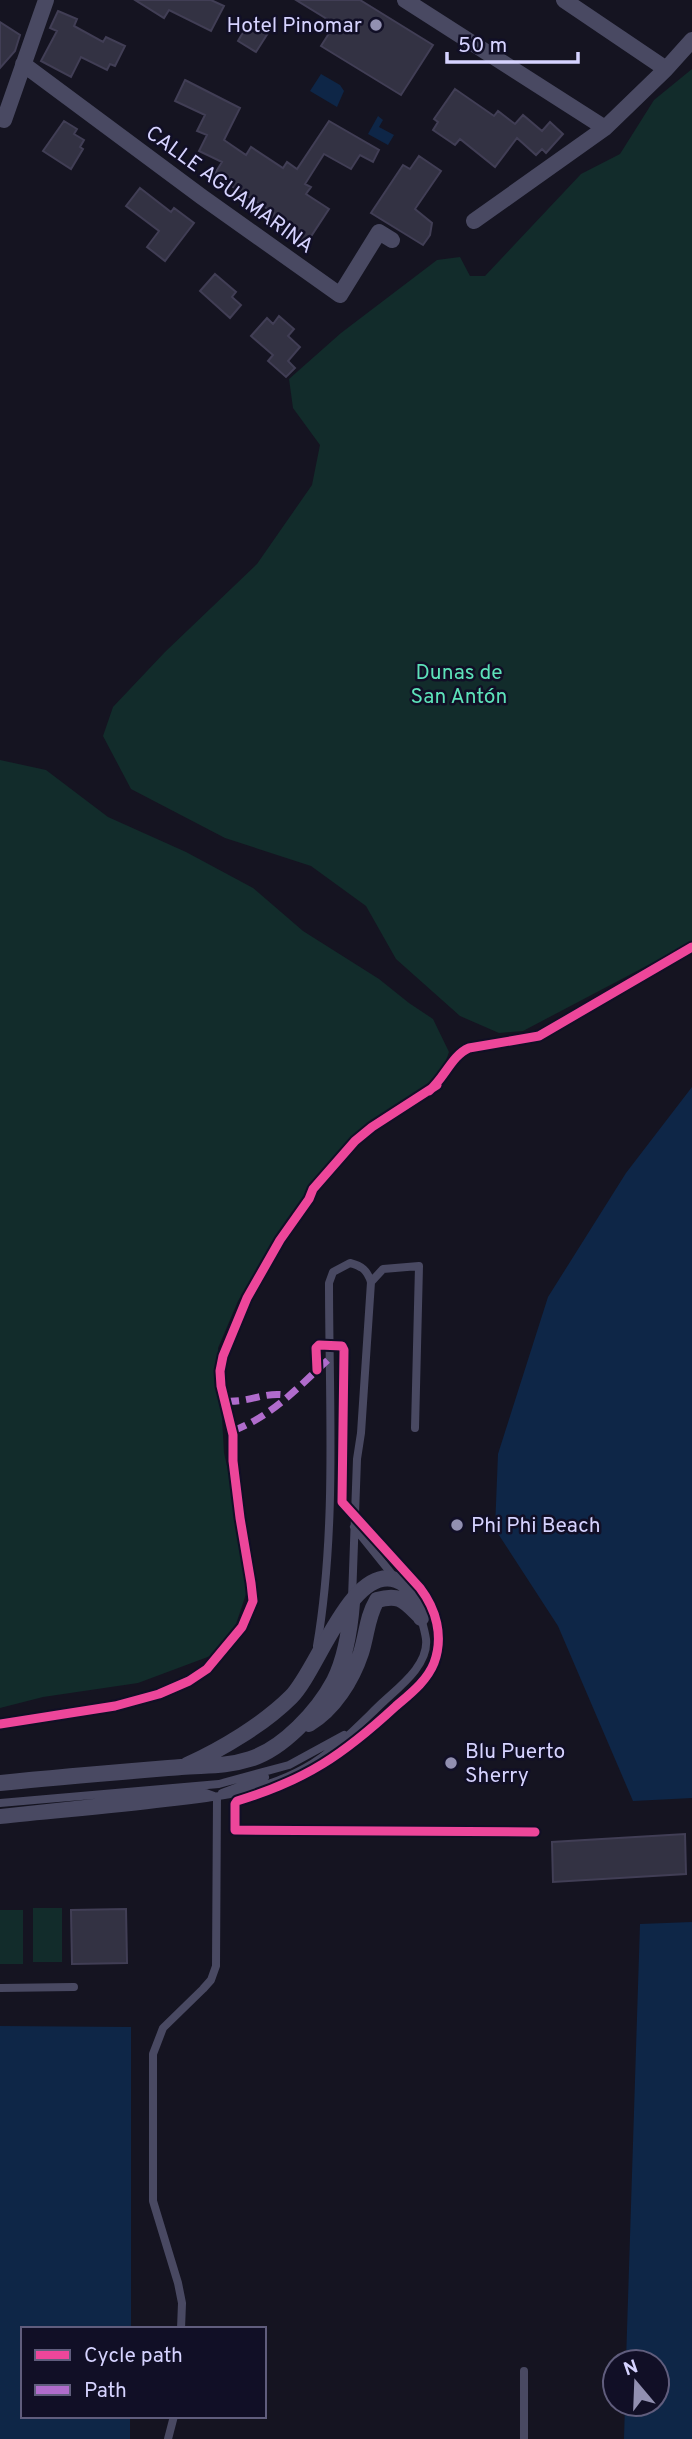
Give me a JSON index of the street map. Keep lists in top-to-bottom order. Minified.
{"streets":{"street":["CALLE AGUAMARINA"]},"parks":["Dunas de San Antón"],"places":["Hotel Pinomar","Phi Phi Beach","Blu Puerto Sherry"],"legend":["Cycle path","Path"],"scale_bar":"50 m","north":"top"}
